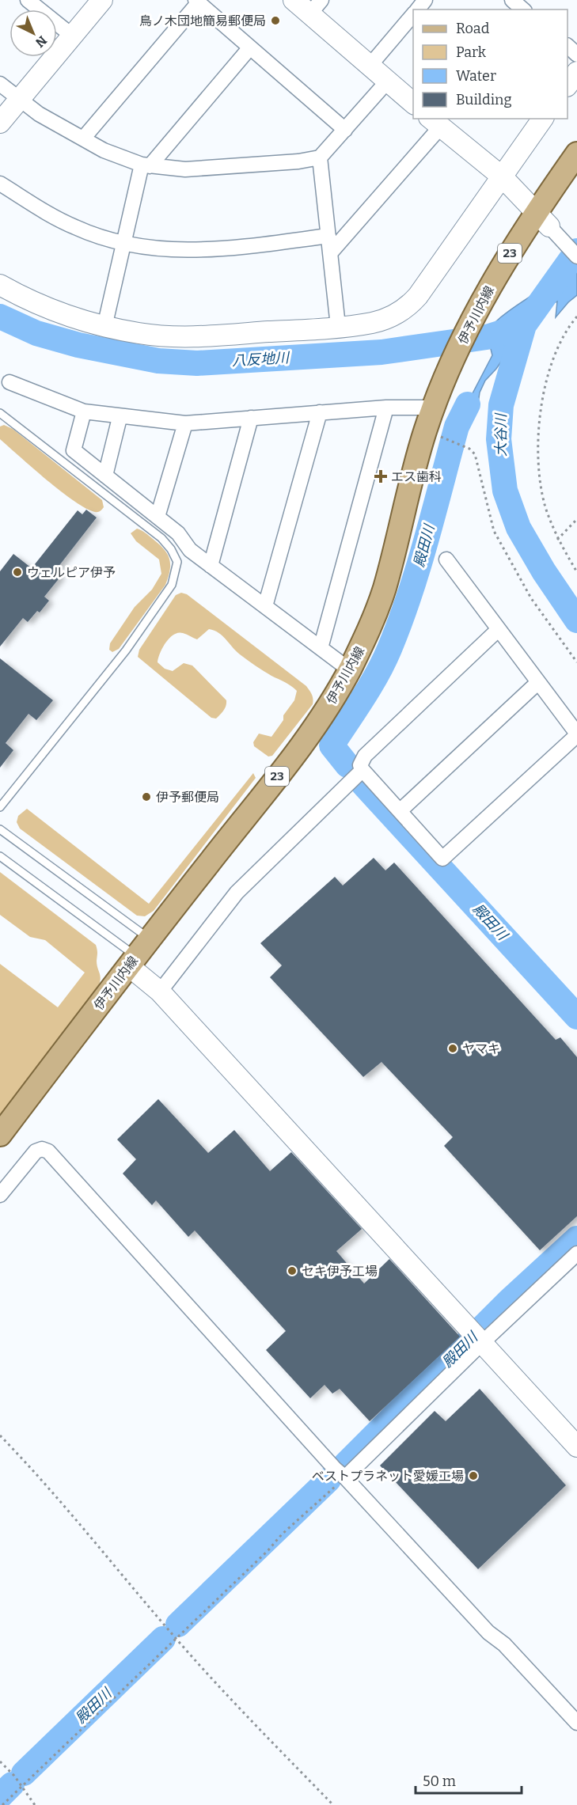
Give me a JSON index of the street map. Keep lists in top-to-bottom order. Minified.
{"streets":{"main road":["23","伊予川内線"]},"water":["八反地川","大谷川","殿田川"],"places":{"other":["鳥ノ木団地簡易郵便局","ウェルピア伊予","伊予郵便局","ヤマキ","セキ伊予工場","ベストプラネット愛媛工場"],"health":["エス歯科"]},"legend":["Road","Park","Water","Building"],"scale_bar":"50 m","north":"bottom right"}
